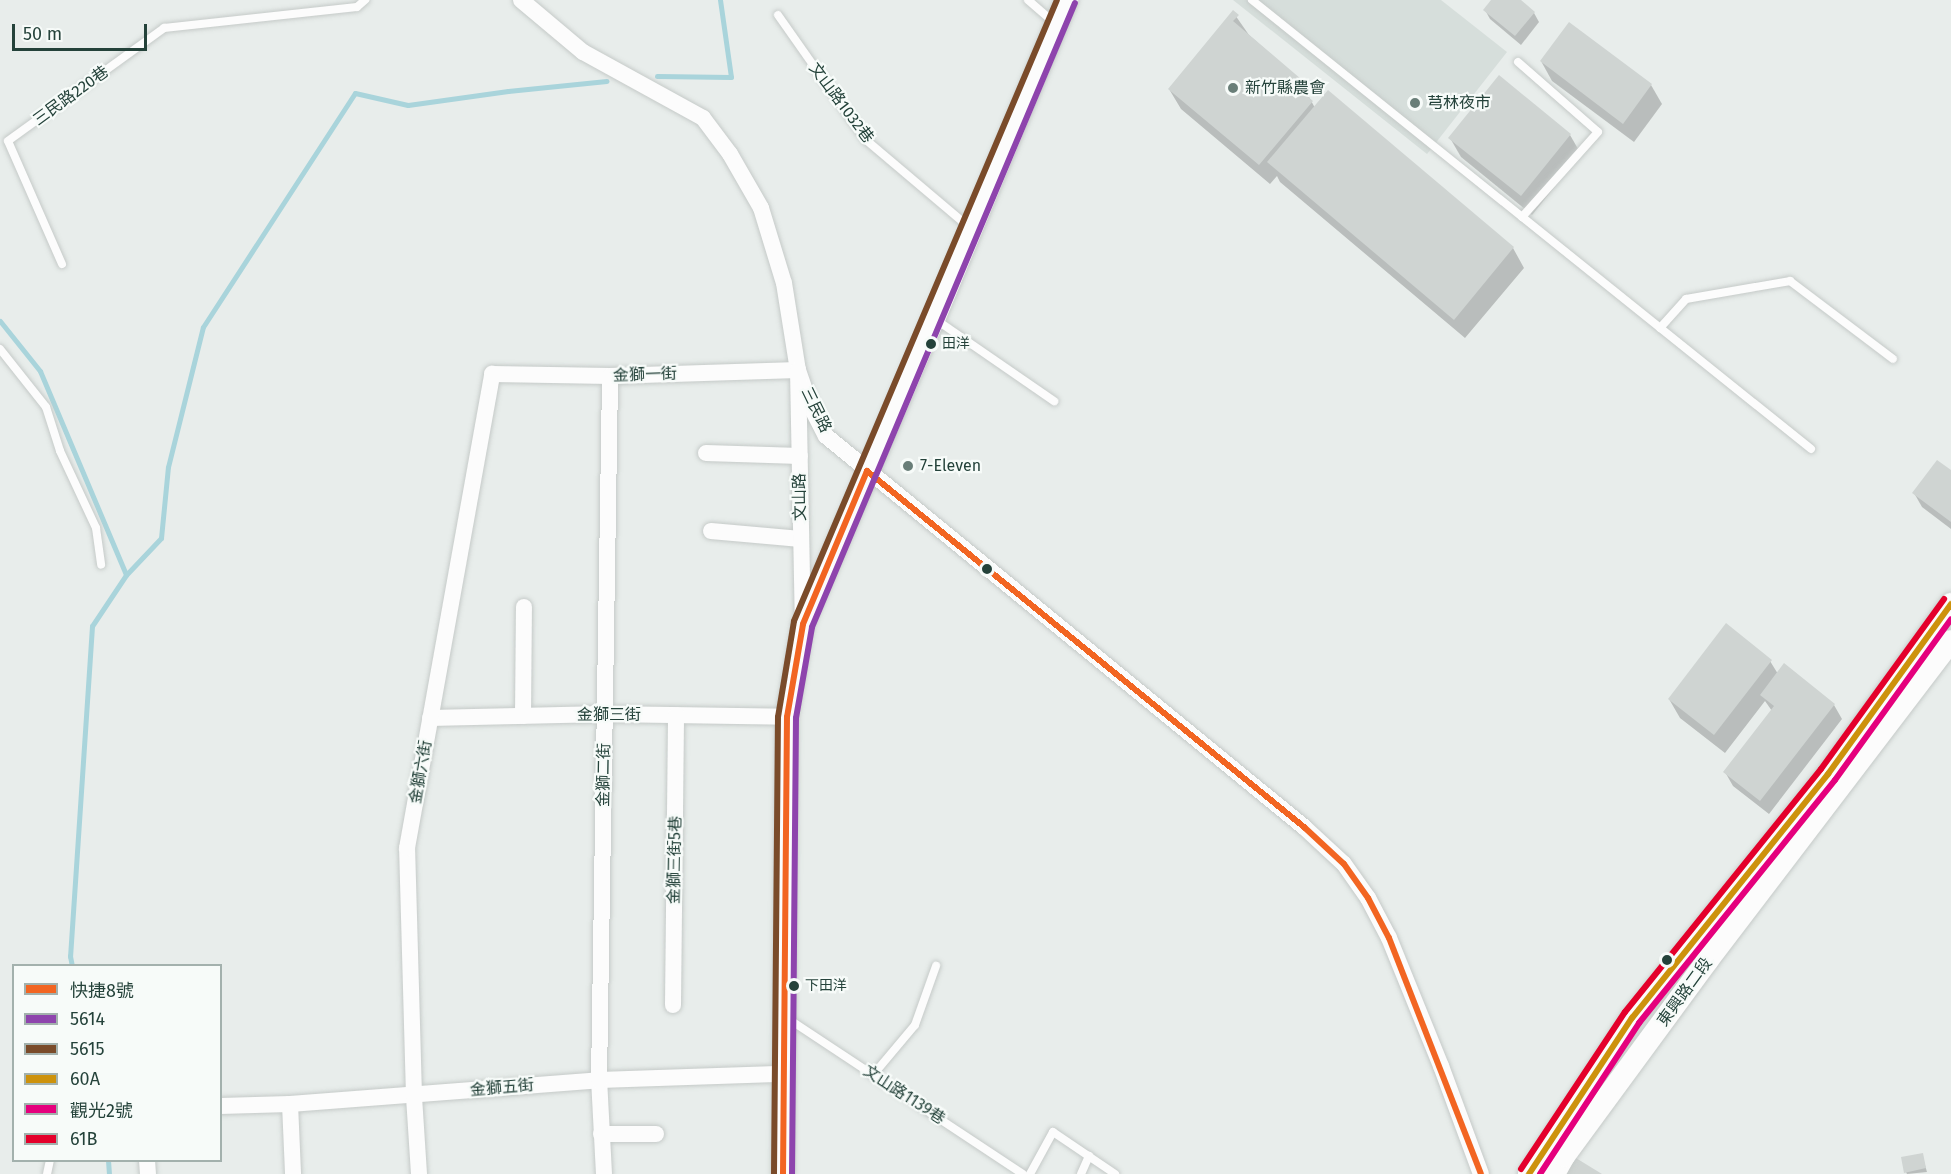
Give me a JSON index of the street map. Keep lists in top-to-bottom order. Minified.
{"streets":{"main road":["文山路","東興路二段"],"street":["金獅一街","三民路","金獅三街","金獅六街","金獅二街","金獅三街5巷","金獅五街"],"lane":["三民路220巷","文山路1032巷","文山路1139巷"]},"crossings":[["文山路1032巷","文山路"],["金獅一街","三民路"],["金獅一街","文山路"],["金獅一街","金獅六街"],["金獅一街","金獅二街"],["三民路","文山路"],["文山路","金獅三街"],["文山路","金獅五街"],["文山路","文山路1139巷"],["金獅三街","金獅六街"],["金獅三街","金獅二街"],["金獅三街","金獅三街5巷"],["金獅六街","金獅五街"],["金獅二街","金獅五街"]],"places":["新竹縣農會","芎林夜市","田洋","7-Eleven","下田洋"],"lines":["transit line 5615","transit line 5614","transit line 快捷8號","transit line 61B","transit line 60A","transit line 觀光2號"],"legend":["快捷8號","5614","5615","60A","觀光2號","61B"],"scale_bar":"50 m"}
